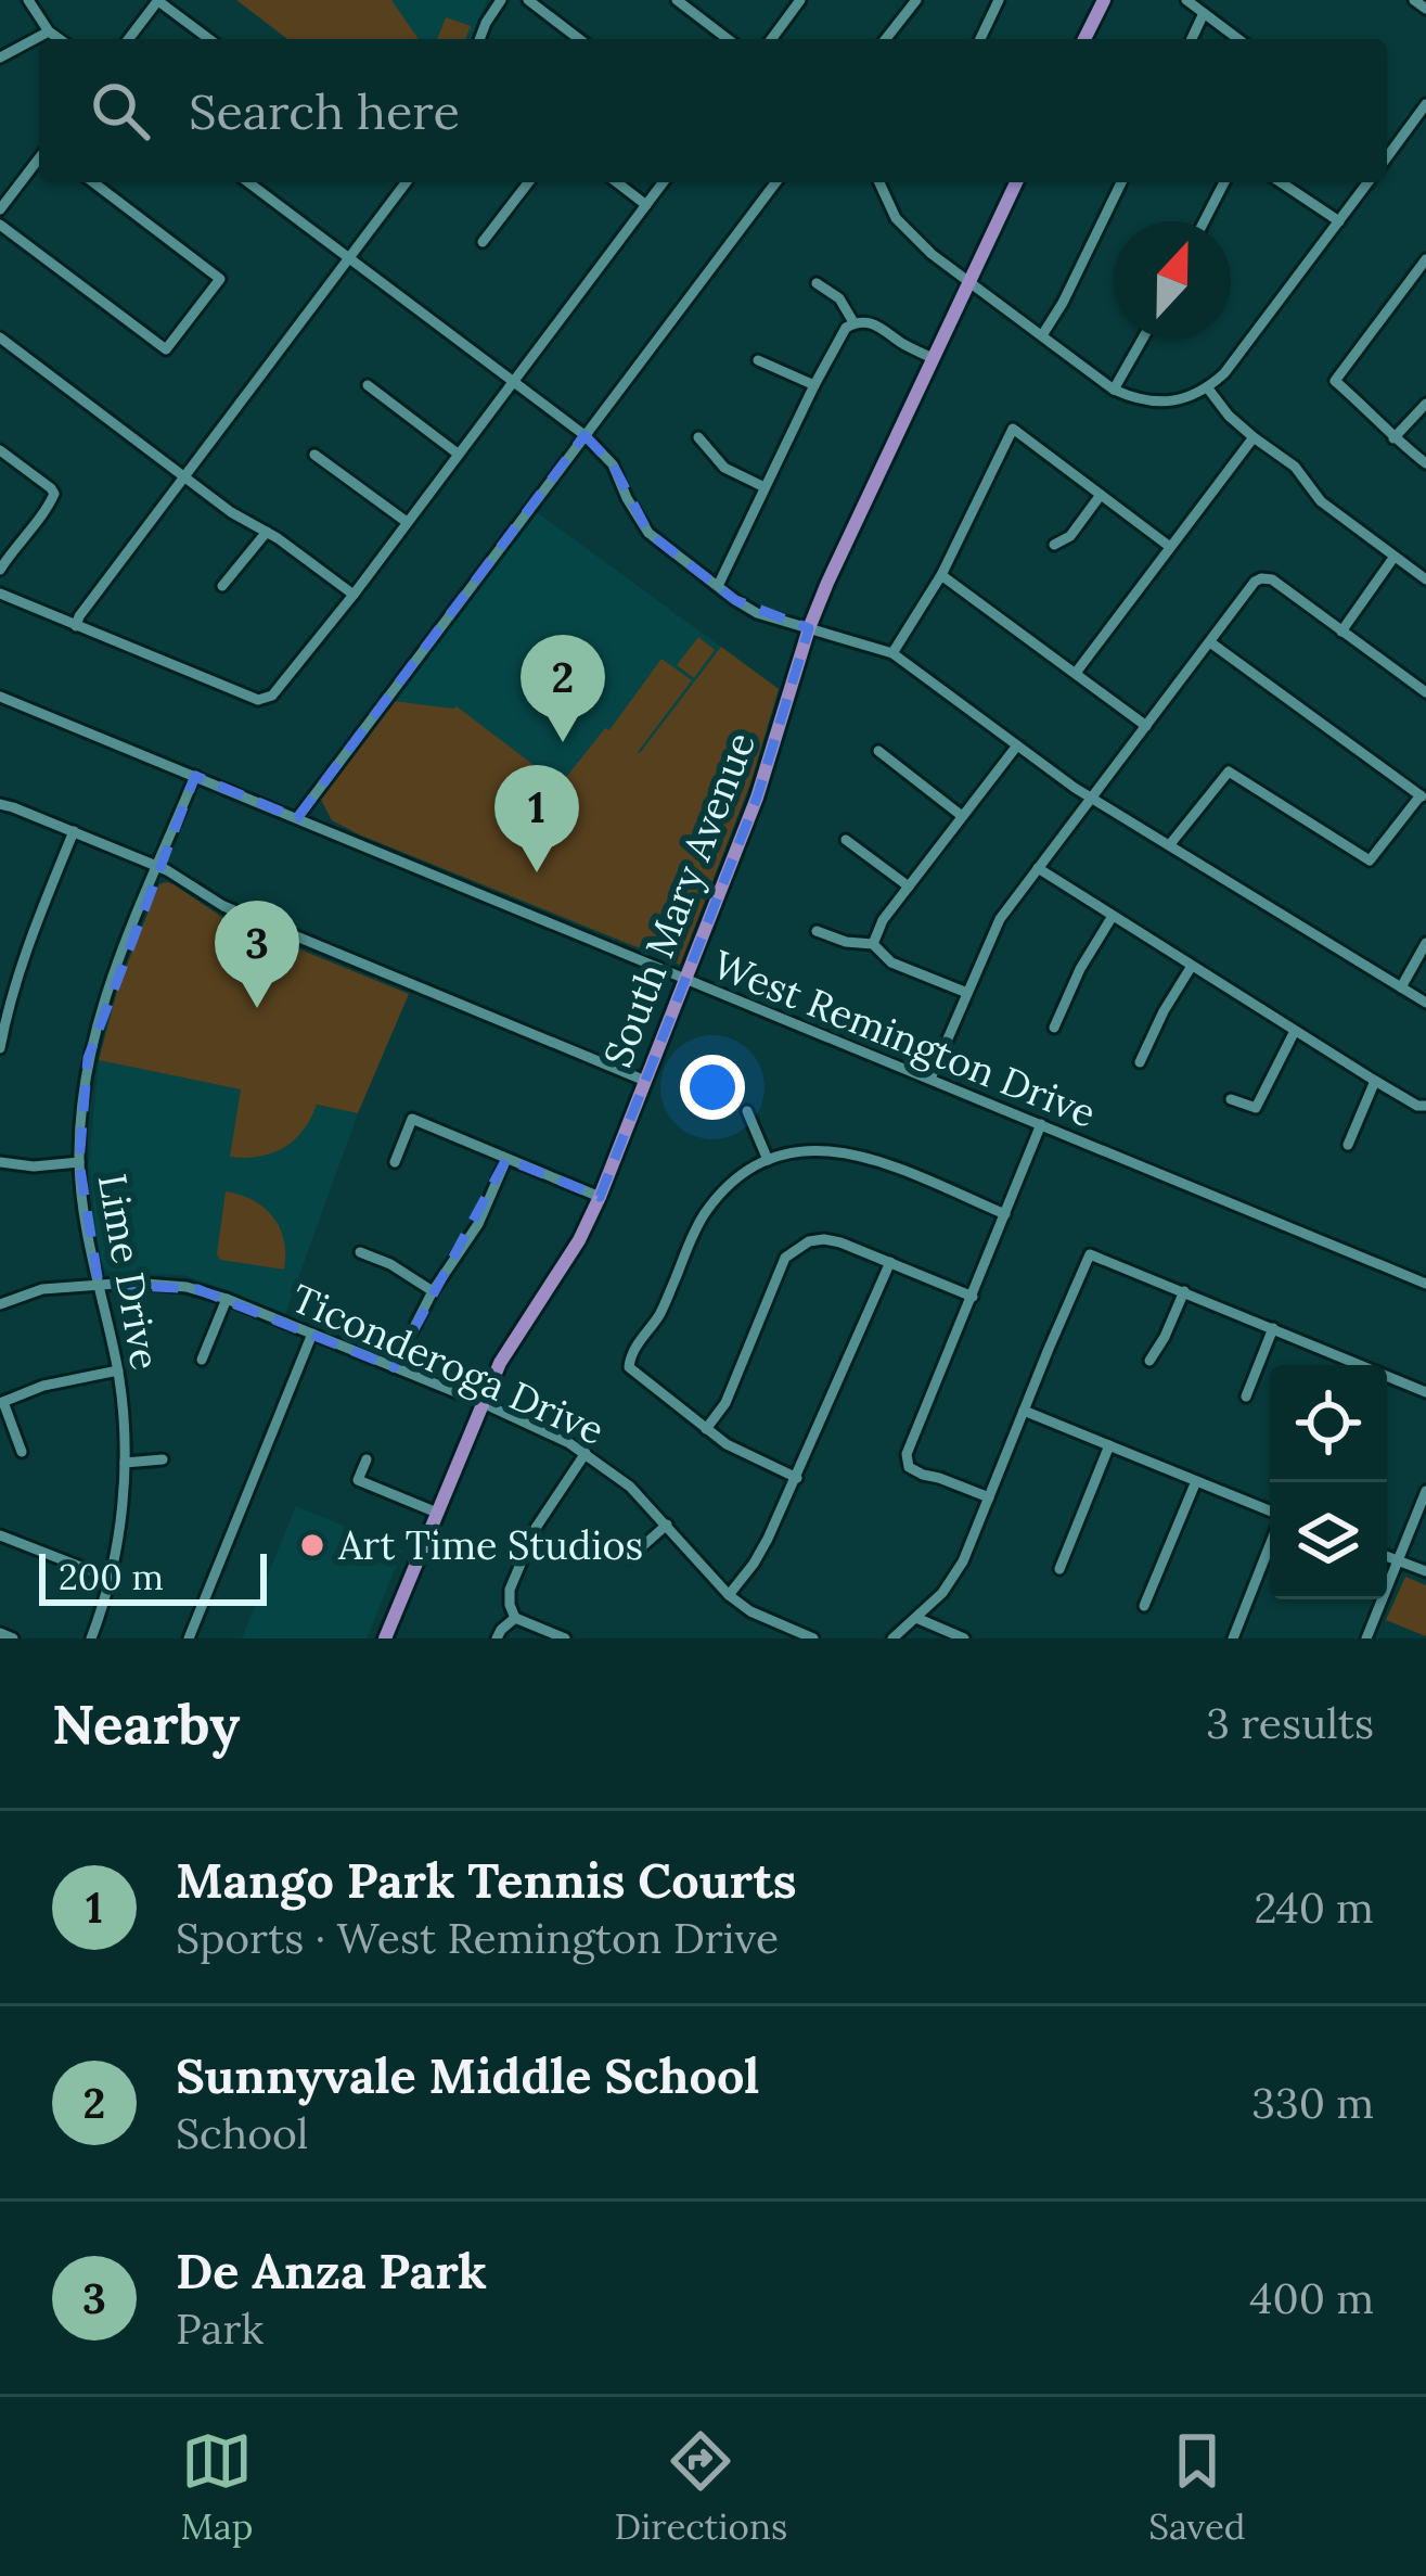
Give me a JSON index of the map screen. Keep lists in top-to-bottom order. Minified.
{"streets":{"main road":["South Mary Avenue"],"street":["West Remington Drive","Lime Drive","Ticonderoga Drive"]},"crossings":[["South Mary Avenue","West Remington Drive"],["South Mary Avenue","Ticonderoga Drive"],["West Remington Drive","Lime Drive"],["Lime Drive","Ticonderoga Drive"]],"places":["Art Time Studios"],"scale_bar":"200 m","north":"top","page":{"search":"Search here","pins":["2","1","3"],"scale":"200 m","heading":["Nearby","3 results"],"list":[{"mark":"1","name":"Mango Park Tennis Courts","note":"Sports · West Remington Drive","value":"240 m"},{"mark":"2","name":"Sunnyvale Middle School","note":"School","value":"330 m"},{"mark":"3","name":"De Anza Park","note":"Park","value":"400 m"}],"nav":["Map","Directions","Saved"]}}
